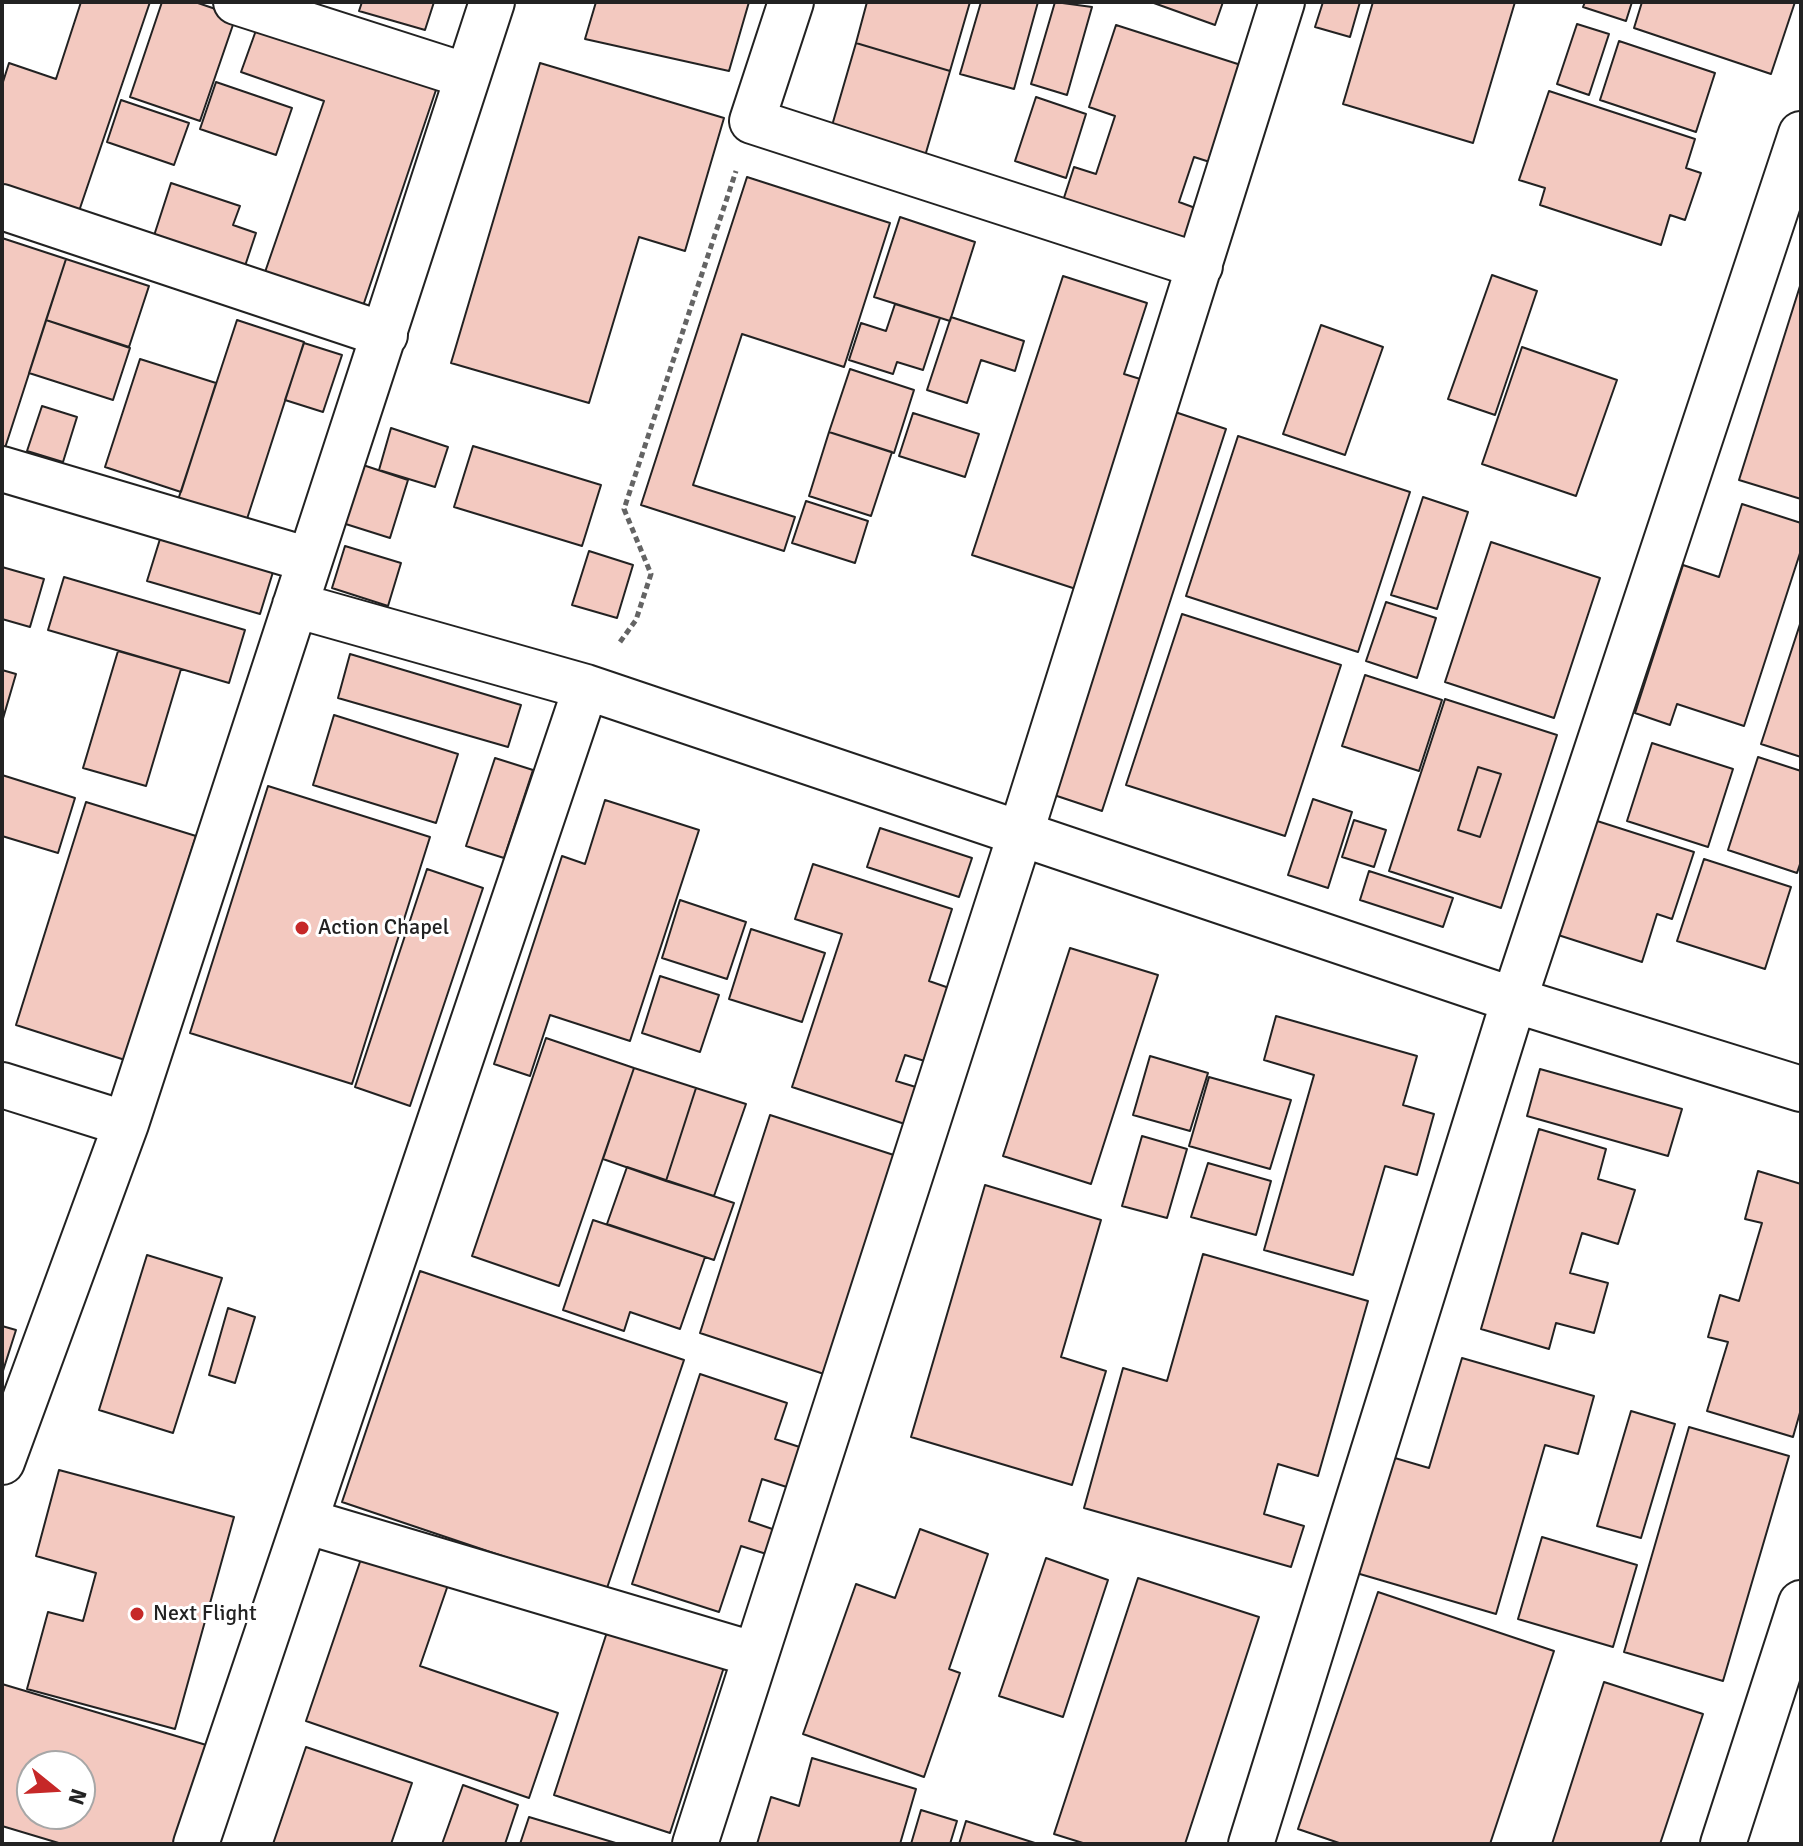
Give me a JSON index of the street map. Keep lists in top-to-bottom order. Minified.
{"places":["Action Chapel","Next Flight"],"north":"right"}
